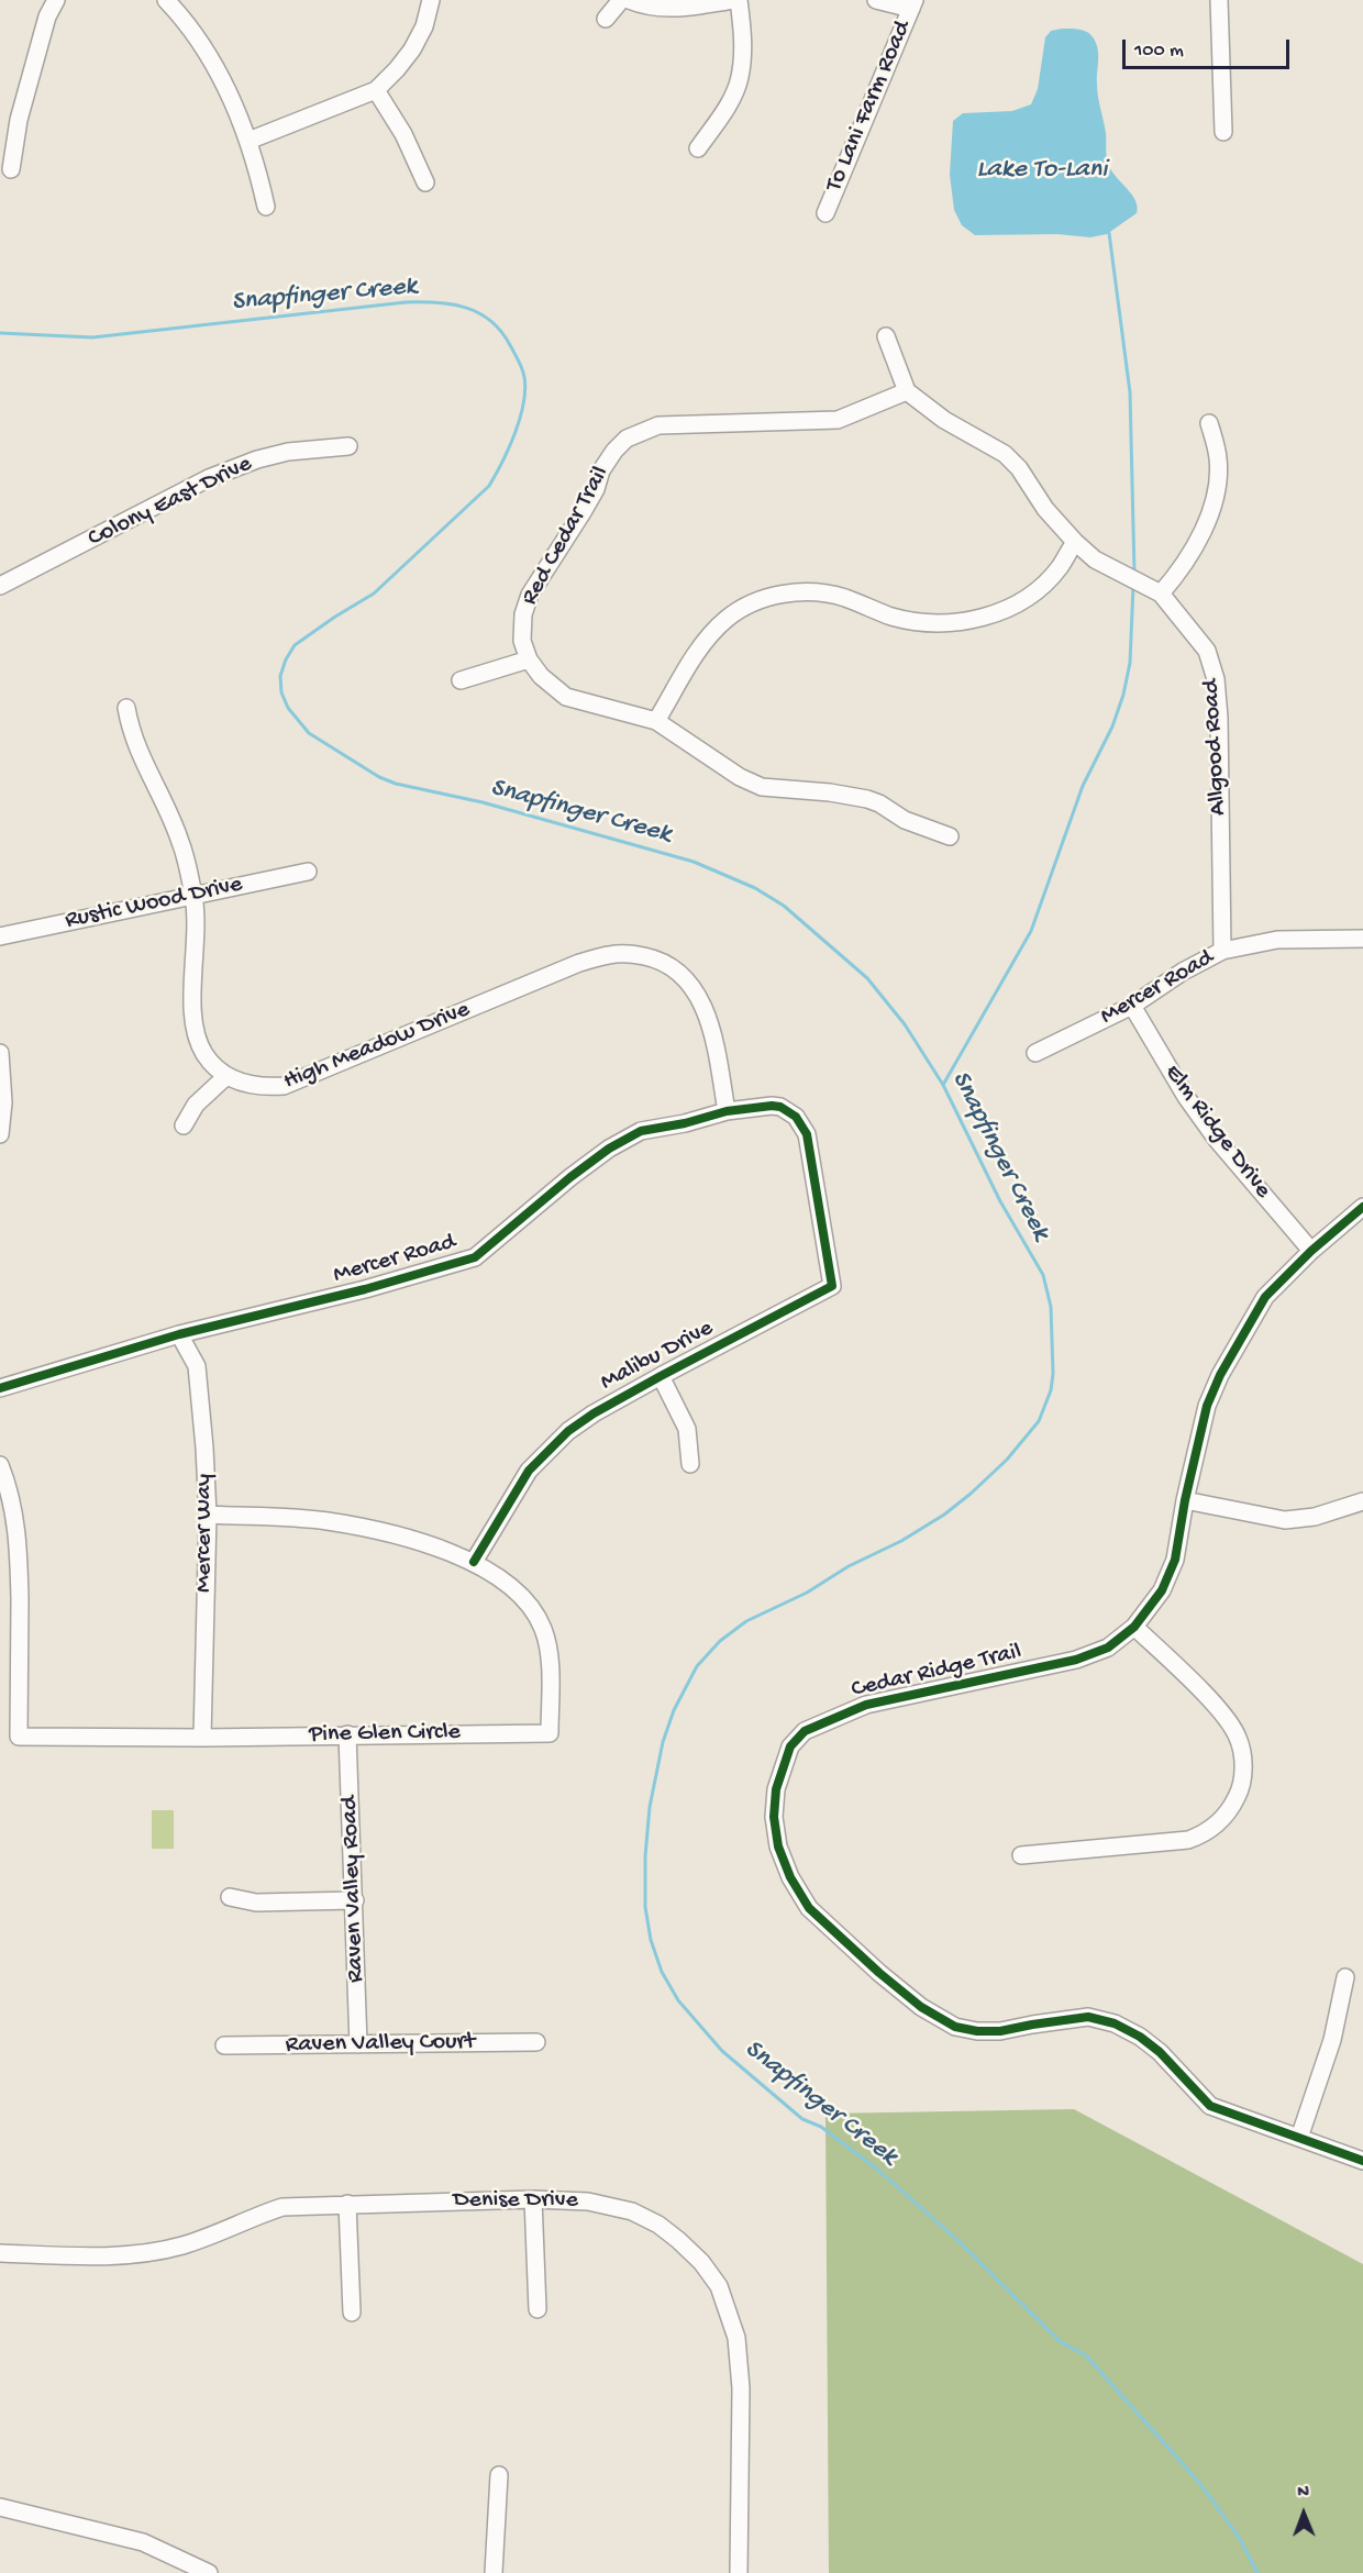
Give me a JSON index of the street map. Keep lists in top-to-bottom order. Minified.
{"streets":{"street":["To Lani Farm Road","Colony East Drive","Red Cedar Trail","Allgood Road","Rustic Wood Drive","Mercer Road","High Meadow Drive","Elm Ridge Drive","Malibu Drive","Mercer Way","Cedar Ridge Trail","Pine Glen Circle","Raven Valley Road","Raven Valley Court","Denise Drive"]},"crossings":[["Red Cedar Trail","Allgood Road"],["Allgood Road","Mercer Road"],["Mercer Road","High Meadow Drive"],["Mercer Road","Elm Ridge Drive"],["Mercer Road","Malibu Drive"],["Mercer Road","Mercer Way"],["Elm Ridge Drive","Cedar Ridge Trail"],["Malibu Drive","Pine Glen Circle"],["Mercer Way","Pine Glen Circle"],["Pine Glen Circle","Raven Valley Road"],["Raven Valley Road","Raven Valley Court"]],"water":["Lake To-Lani","Snapfinger Creek"],"scale_bar":"100 m","north":"top"}
